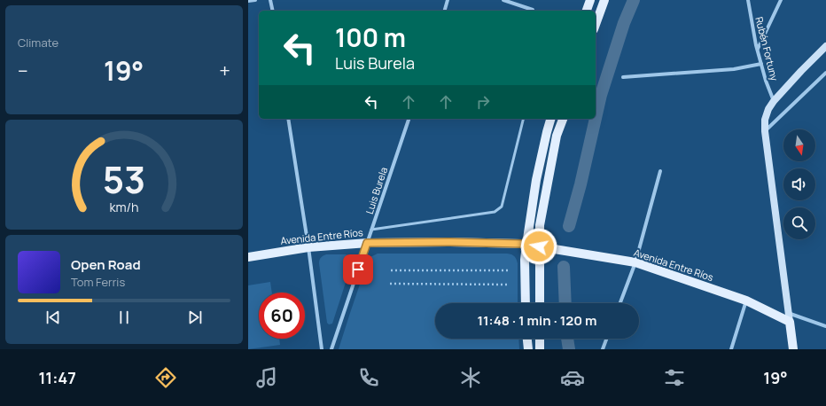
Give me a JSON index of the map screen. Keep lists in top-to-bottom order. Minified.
{"streets":{"main road":["Avenida Entre Ríos"],"street":["Rubén Fortuny","Luis Burela"]},"crossings":[["Luis Burela","Avenida Entre Ríos"]],"north":"bottom","page":{"tile":"Climate","turn":["100 m","Luis Burela"],"heat":["−","19°","+"],"song":["Open Road","Tom Ferris"],"limit":"60","trip":"11:48 · 1 min · 120 m","tabs":["11:47","19°"],"gauge":["53","km/h"]}}
